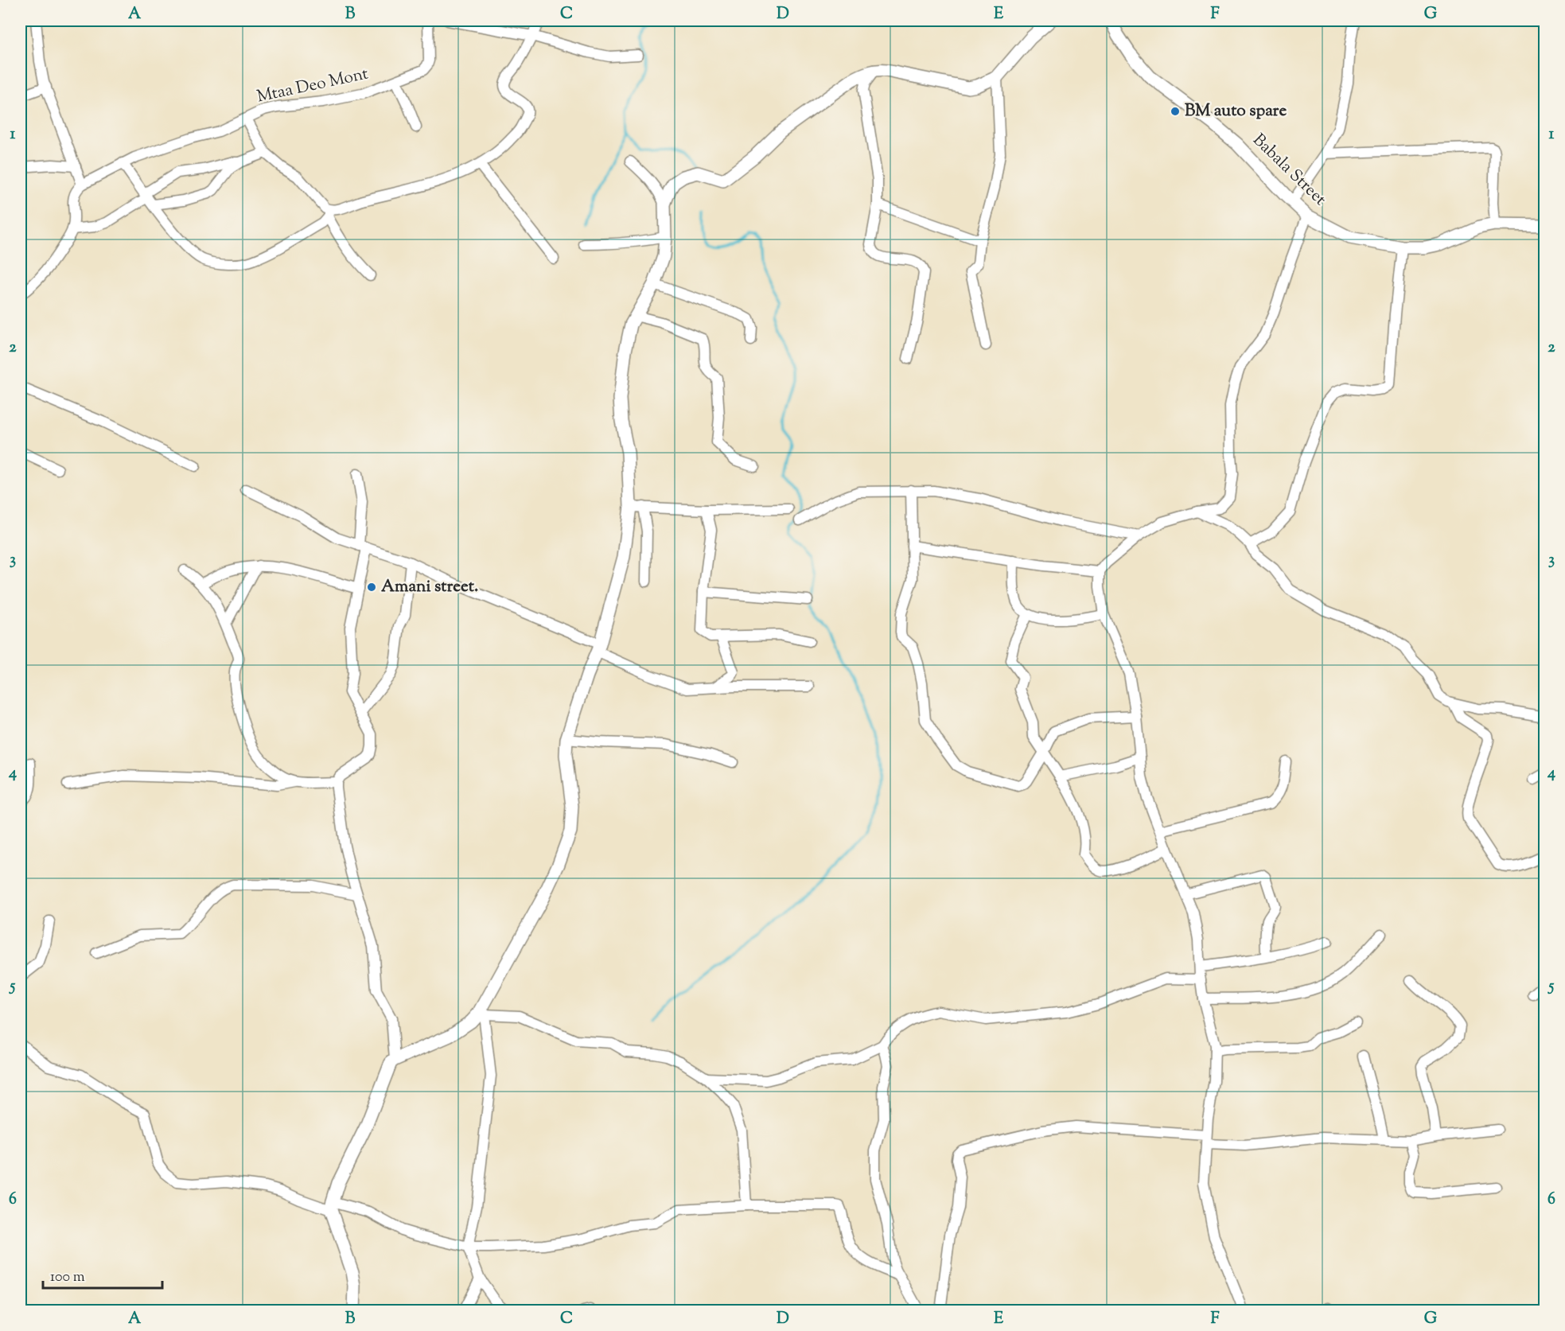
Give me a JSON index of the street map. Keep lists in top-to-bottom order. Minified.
{"streets":{"street":["Mtaa Deo Mont","Babala Street"]},"places":["BM auto spare","Amani street."],"scale_bar":"100 m","grid":{"columns":["A","B","C","D","E","F","G"],"rows":["1","2","3","4","5","6"]}}
